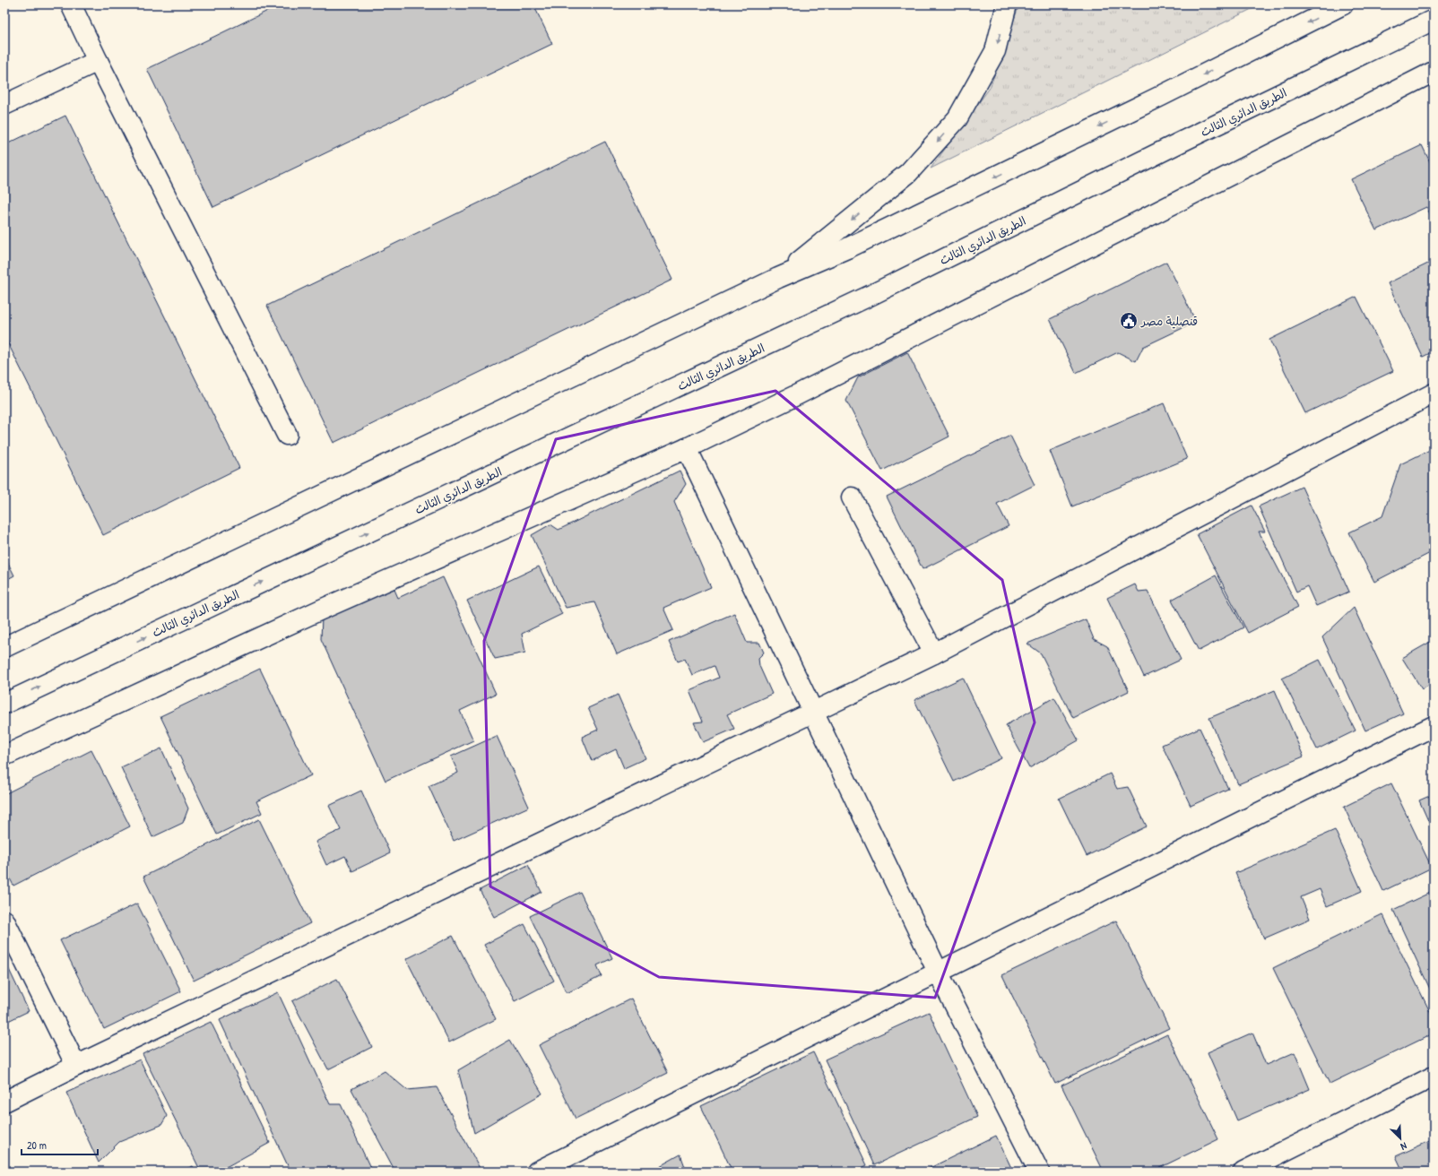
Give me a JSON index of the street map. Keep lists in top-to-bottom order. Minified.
{"streets":{"main road":["الطريق الدائري الثالث"]},"places":{"public building":["قنصلية مصر"]},"scale_bar":"20 m","north":"bottom right"}
